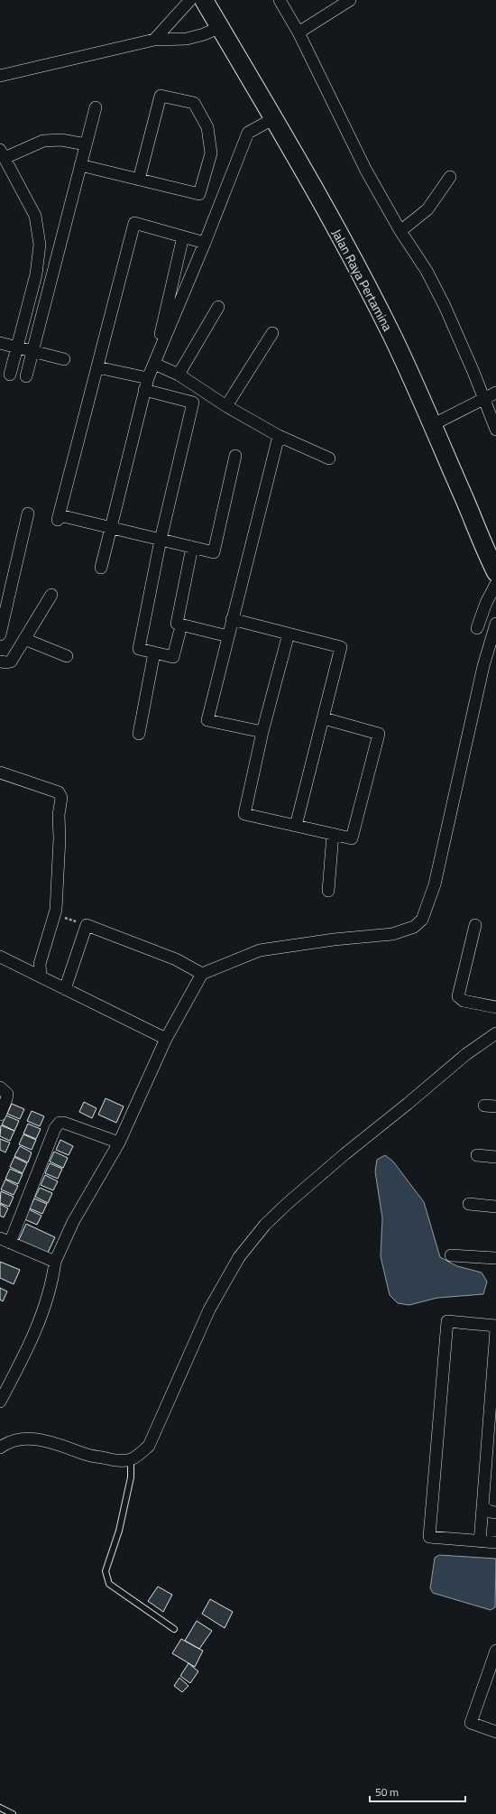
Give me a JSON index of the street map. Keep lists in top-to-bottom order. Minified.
{"streets":{"main road":["Jalan Raya Pertamina"]},"scale_bar":"50 m"}
